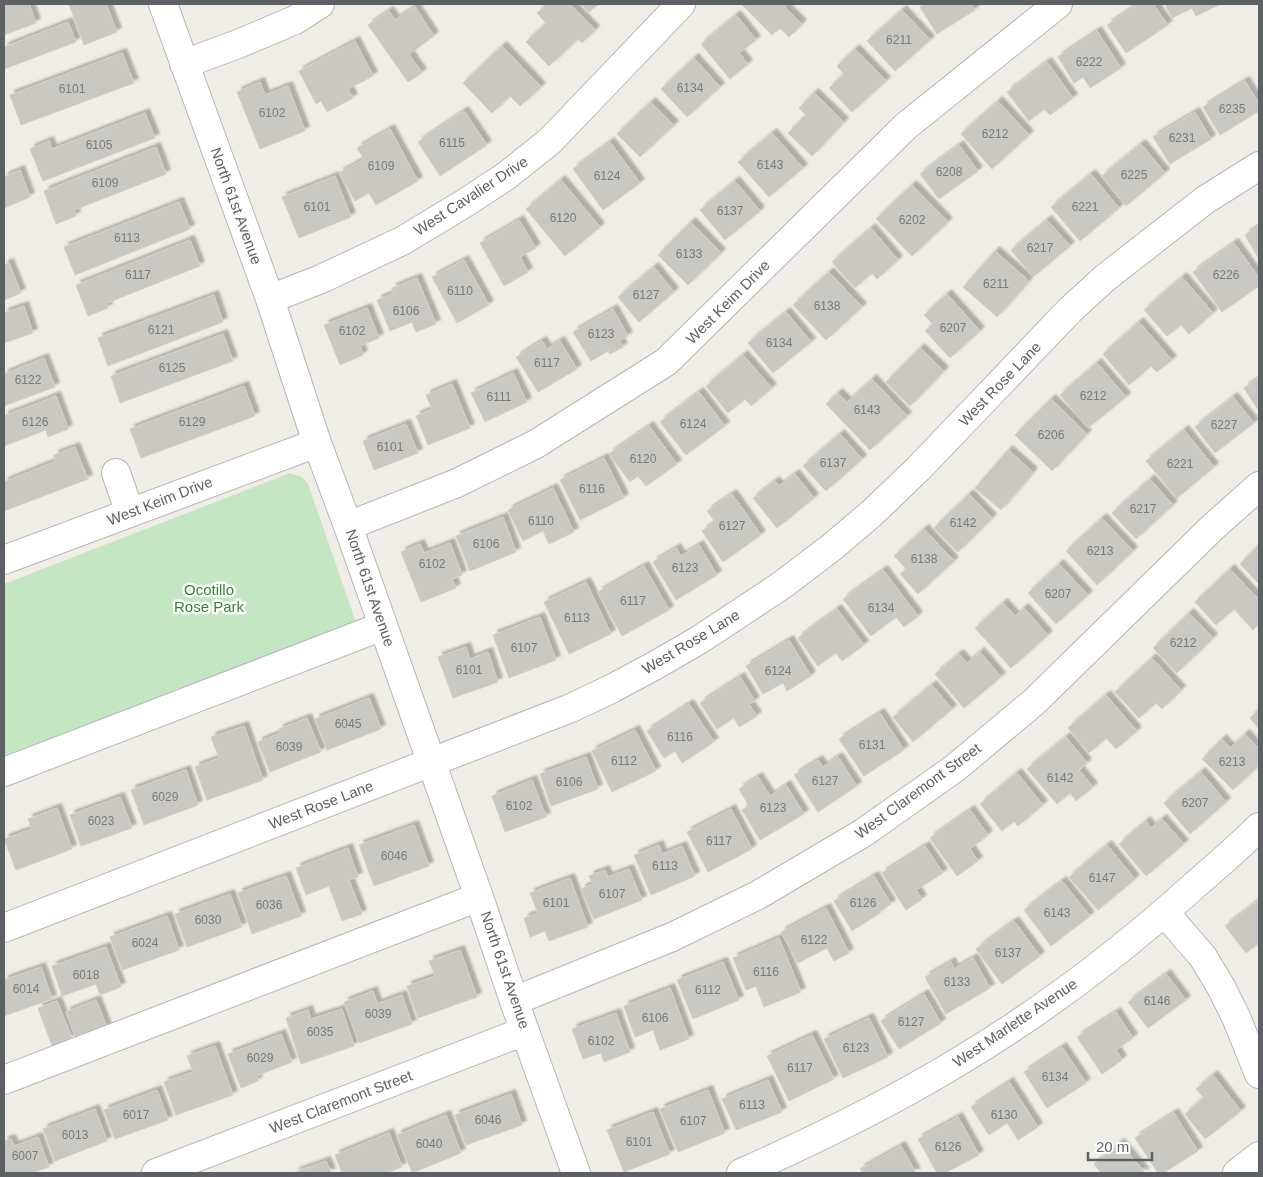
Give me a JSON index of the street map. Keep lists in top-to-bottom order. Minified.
{"streets":{"street":["West Cavalier Drive","North 61st Avenue","West Keim Drive","West Rose Lane","West Claremont Street","West Marlette Avenue"]},"crossings":[["West Cavalier Drive","North 61st Avenue"],["North 61st Avenue","West Keim Drive"],["North 61st Avenue","West Rose Lane"],["North 61st Avenue","West Claremont Street"]],"parks":["Ocotillo Rose Park"],"house_numbers":["6211","6222","6134","6101","6235","6102","6212","6231","6115","6105","6143","6109","6208","6225","6124","6109","6101","6221","6137","6120","6202","6113","6217","6133","6117","6226","6211","6110","6127","6138","6106","6207","6121","6102","6123","6134","6117","6125","6122","6212","6111","6143","6126","6129","6124","6227","6206","6101","6120","6137","6221","6116","6217","6110","6142","6127","6106","6213","6138","6102","6123","6207","6117","6134","6113","6212","6107","6101","6124","6045","6116","6131","6039","6112","6213","6142","6127","6106","6029","6207","6102","6123","6023","6117","6046","6113","6147","6107","6101","6126","6036","6143","6030","6122","6024","6137","6116","6018","6133","6014","6112","6146","6039","6106","6127","6035","6102","6123","6029","6117","6134","6113","6017","6130","6046","6107","6013","6101","6040","6126","6007"],"scale_bar":"20 m"}
